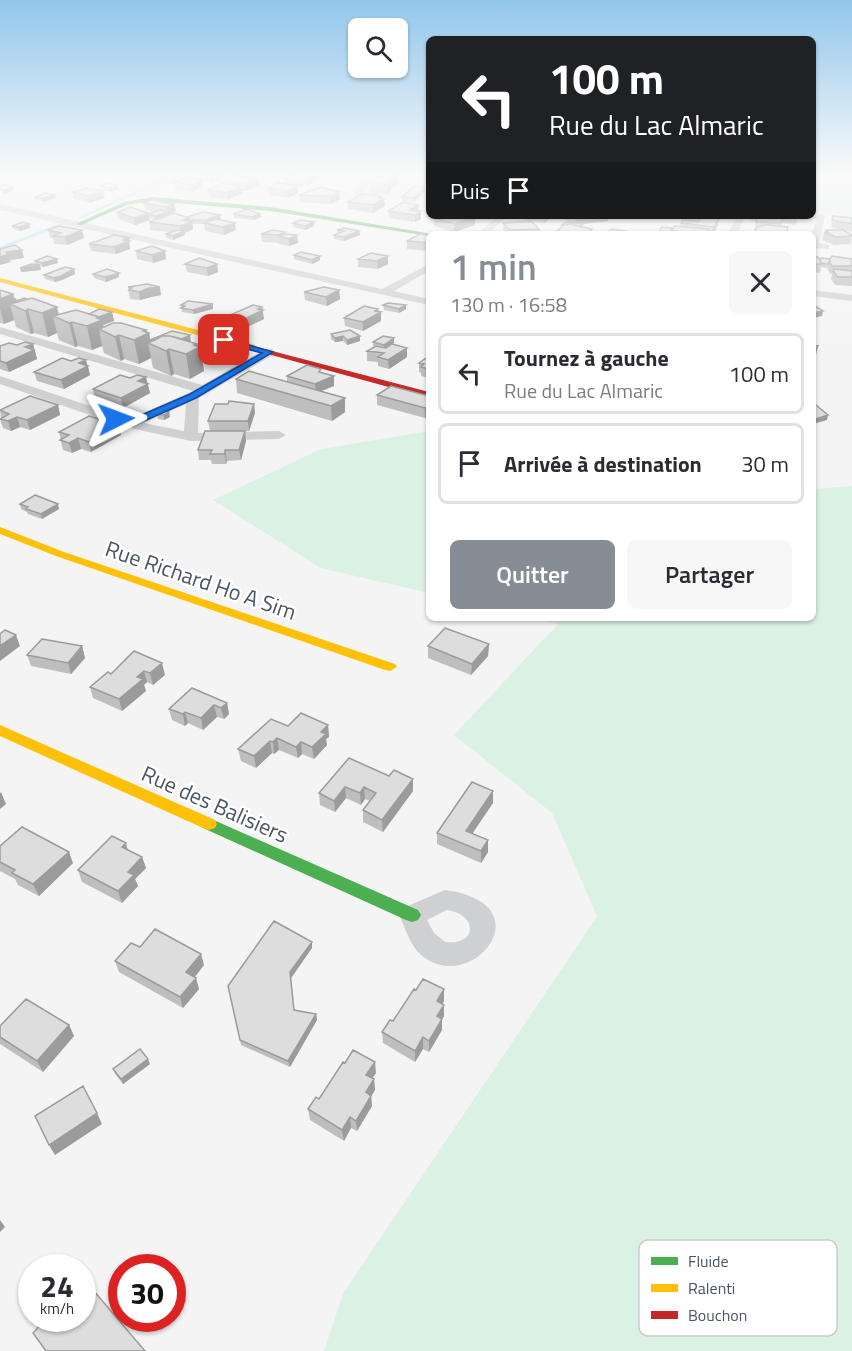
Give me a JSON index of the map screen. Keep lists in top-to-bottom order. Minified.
{"streets":{"street":["Rue Richard Ho A Sim","Rue des Balisiers"]},"legend":["Fluide","Ralenti","Bouchon"],"page":{"turn":["100 m","Rue du Lac Almaric"],"then":"Puis","heading":["1 min","130 m · 16:58"],"list":[{"name":"Tournez à gauche","note":"Rue du Lac Almaric","value":"100 m"},{"name":"Arrivée à destination","value":"30 m"}],"buttons":["Quitter","Partager"],"speed":"24 km/h","limit":"30"}}
